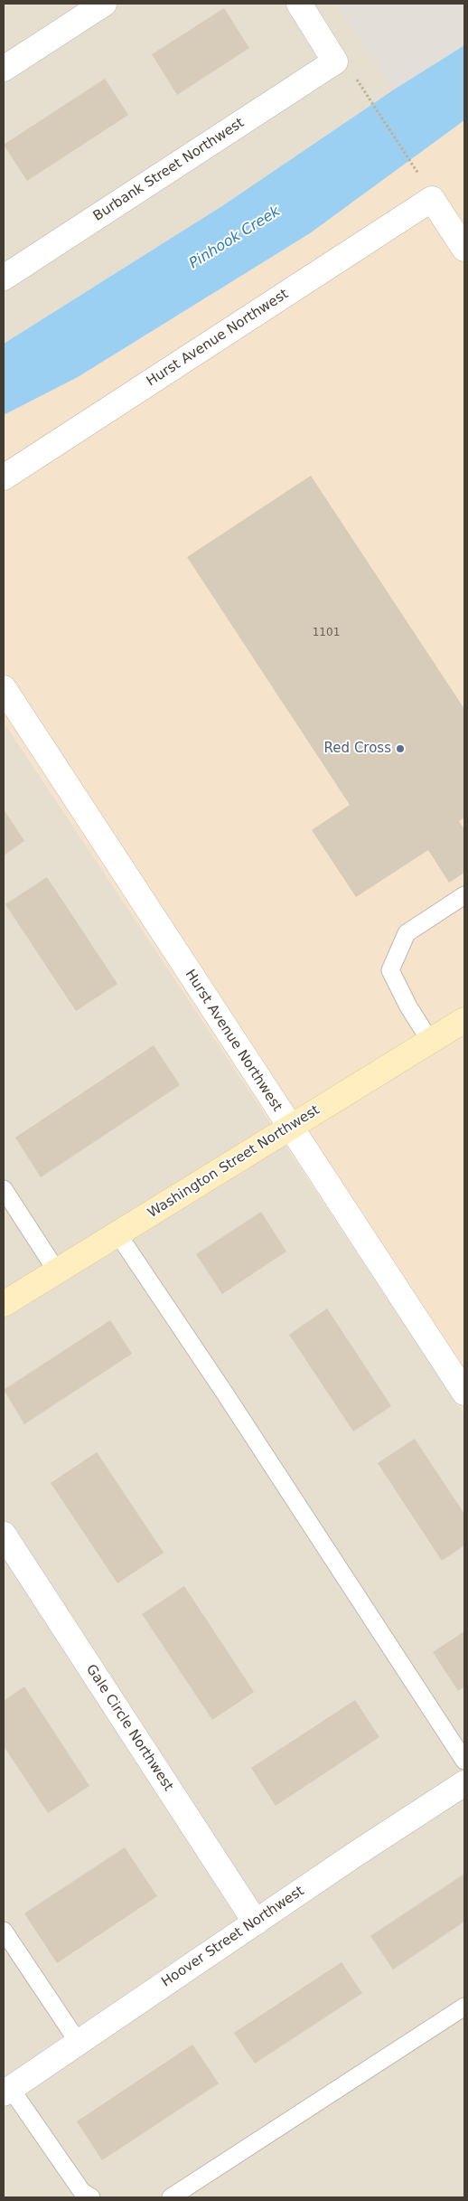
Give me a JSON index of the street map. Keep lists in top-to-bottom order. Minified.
{"streets":{"main road":["Washington Street Northwest"],"street":["Burbank Street Northwest","Hurst Avenue Northwest","Gale Circle Northwest","Hoover Street Northwest"]},"crossings":[["Hurst Avenue Northwest","Washington Street Northwest"],["Gale Circle Northwest","Hoover Street Northwest"]],"water":["Pinhook Creek"],"places":["Red Cross"],"house_numbers":["1101"]}
